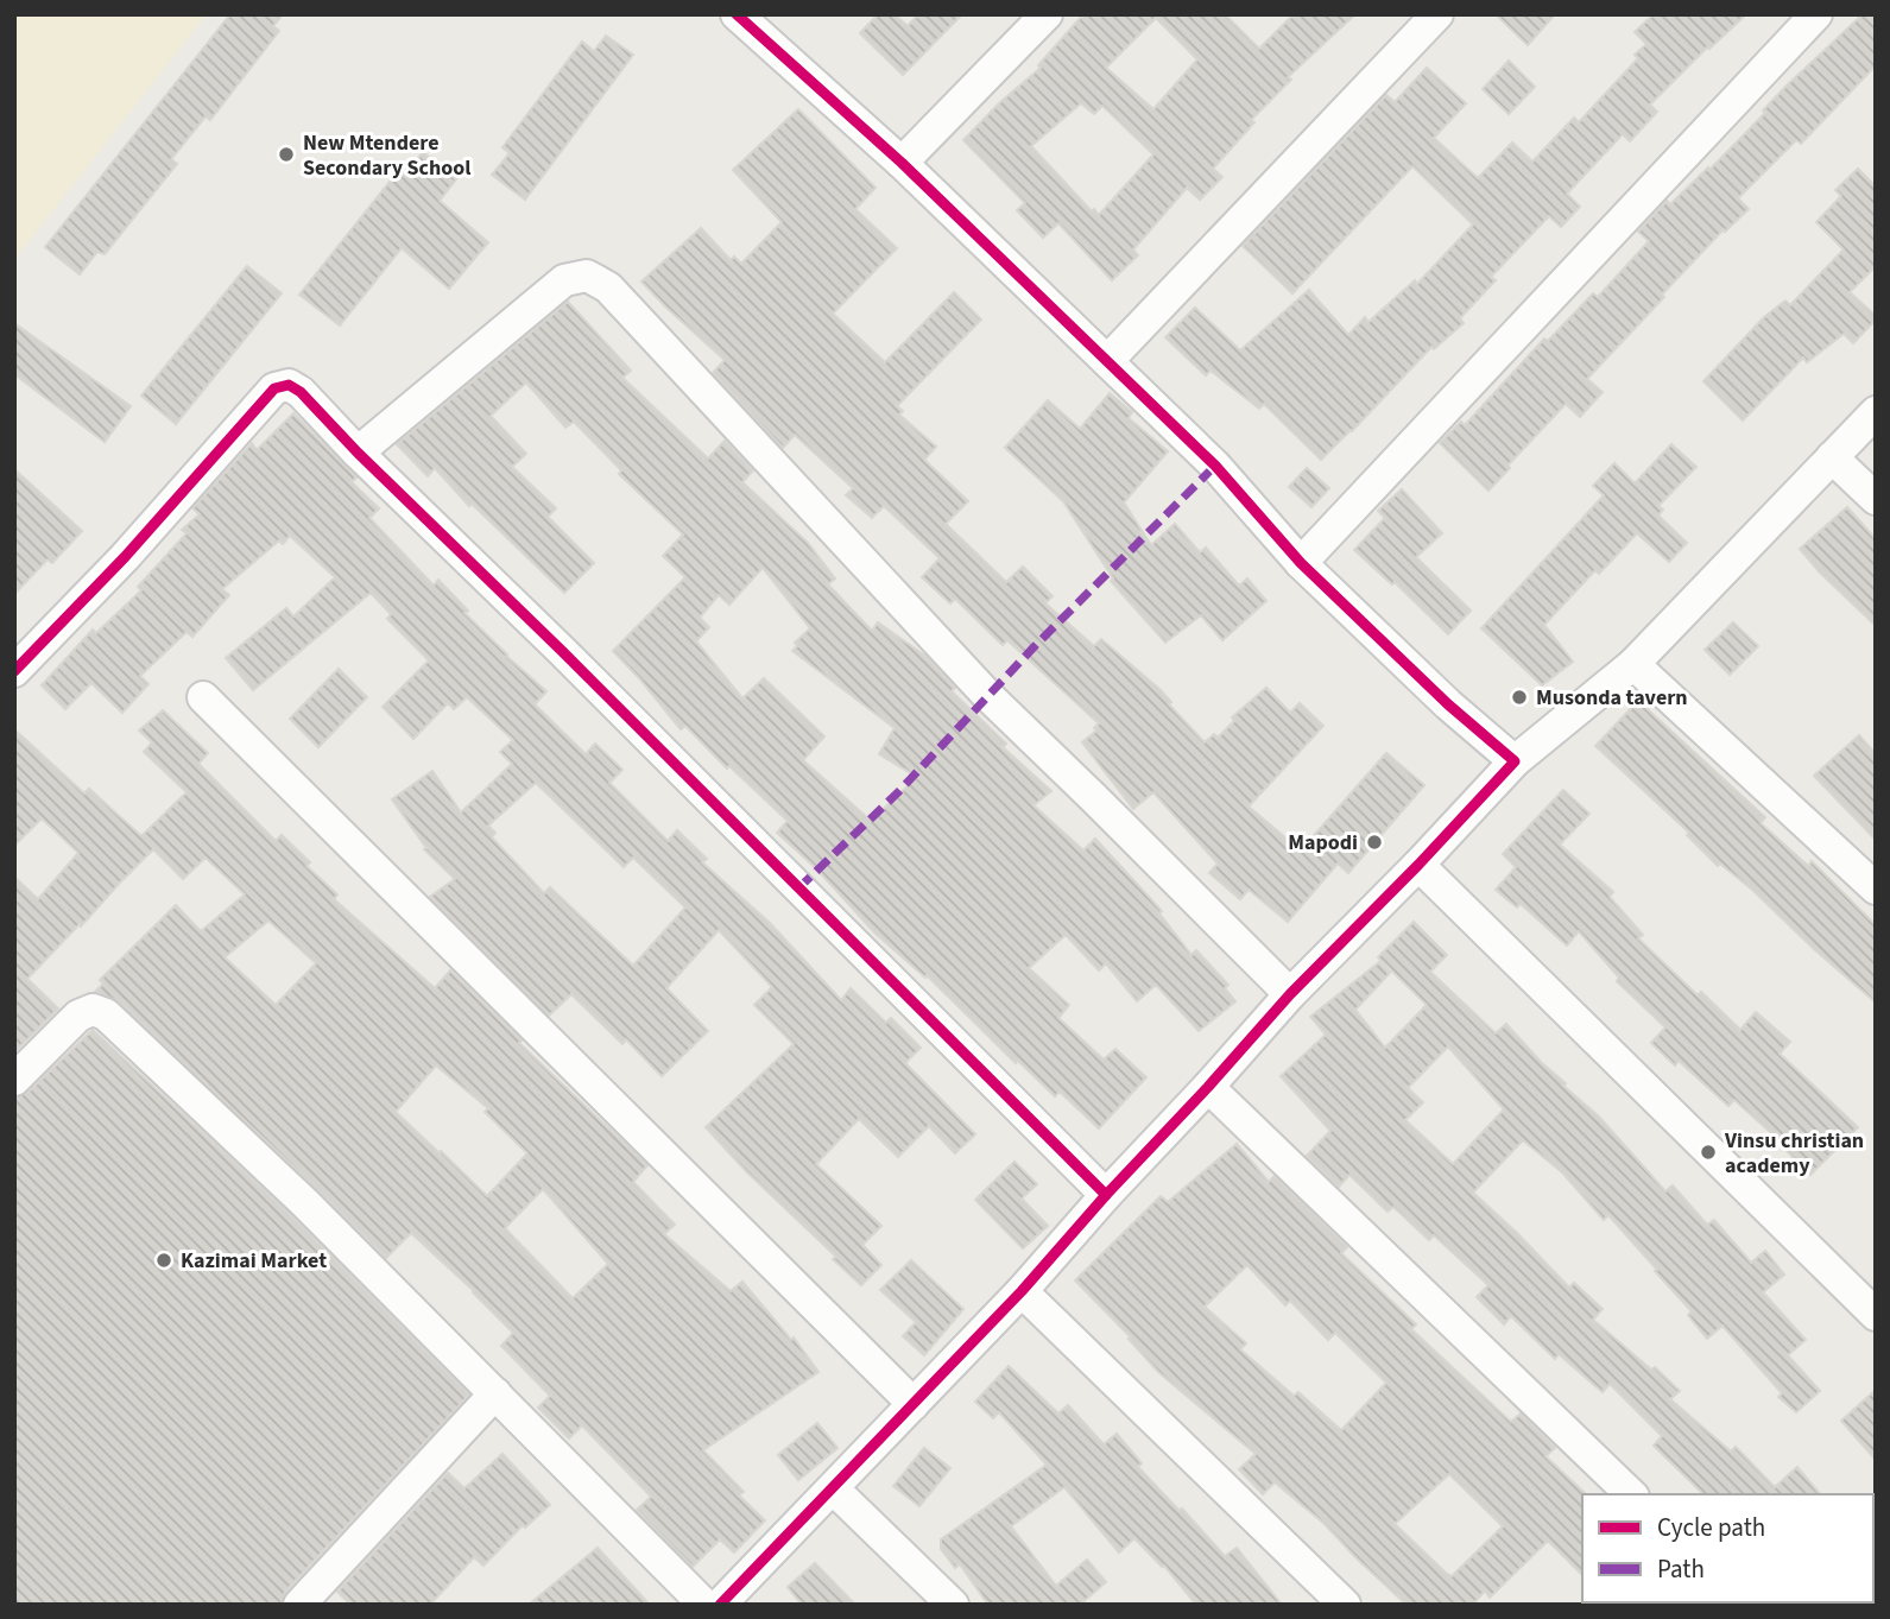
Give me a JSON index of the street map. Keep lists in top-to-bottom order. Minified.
{"places":["New Mtendere Secondary School","Musonda tavern","Mapodi","Vinsu christian academy","Kazimai Market"],"legend":["Cycle path","Path"]}
